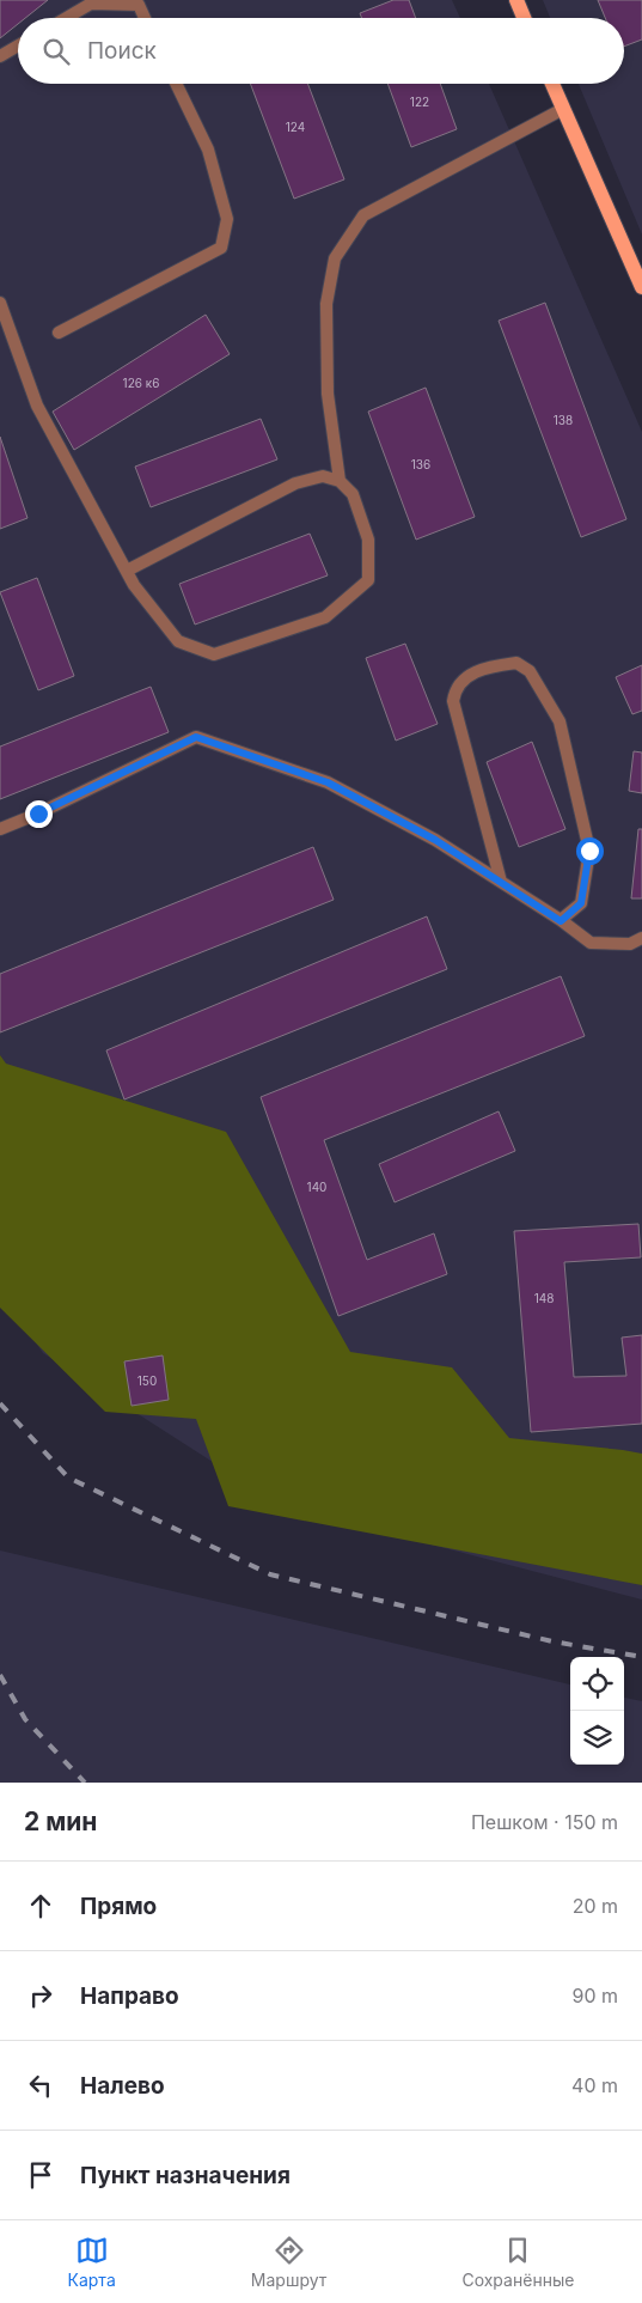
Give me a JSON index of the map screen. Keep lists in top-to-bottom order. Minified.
{"house_numbers":["122","124","126 к6","138","136","140","148","150"],"page":{"search":"Поиск","heading":["2 мин","Пешком · 150 m"],"list":[["Прямо","20 m"],["Направо","90 m"],["Налево","40 m"],"Пункт назначения"],"nav":["Карта","Маршрут","Сохранённые"]}}
